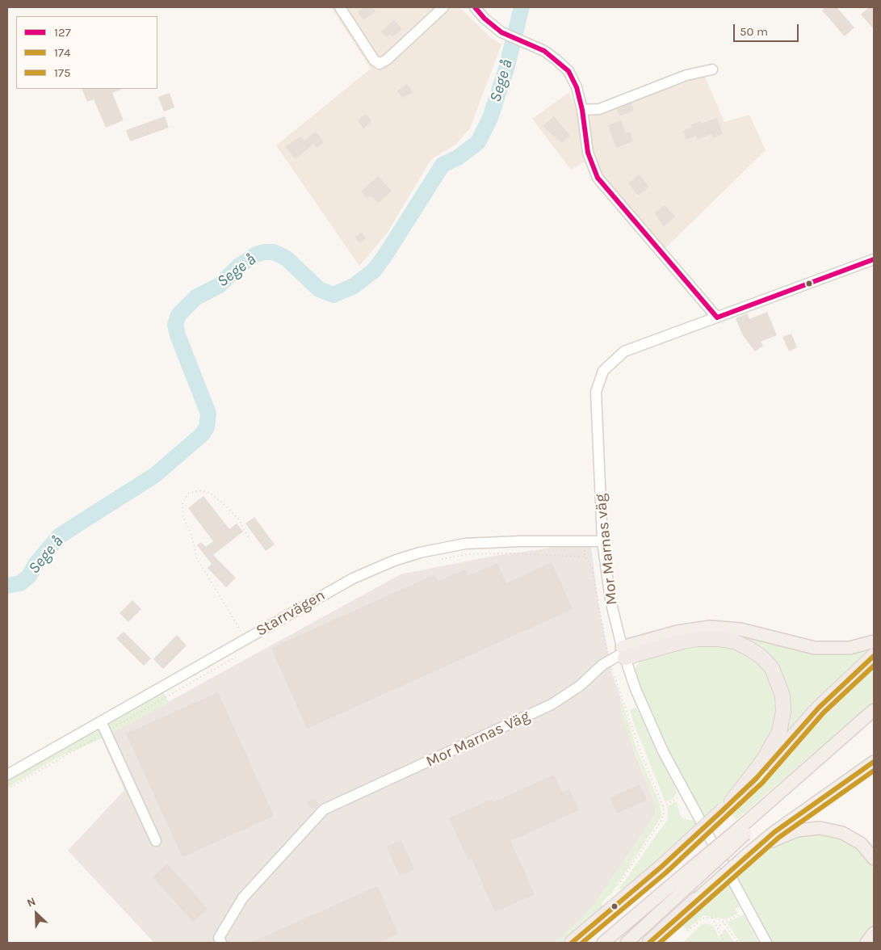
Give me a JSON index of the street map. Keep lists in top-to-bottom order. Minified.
{"streets":{"street":["Mor Marnas väg","Starrvägen","Mor Marnas Väg"]},"crossings":[["Mor Marnas väg","Starrvägen"],["Mor Marnas väg","Mor Marnas Väg"]],"water":["Sege å"],"lines":["transit line 127","transit line 174","transit line 175"],"legend":["127","174","175"],"scale_bar":"50 m","north":"top left"}
